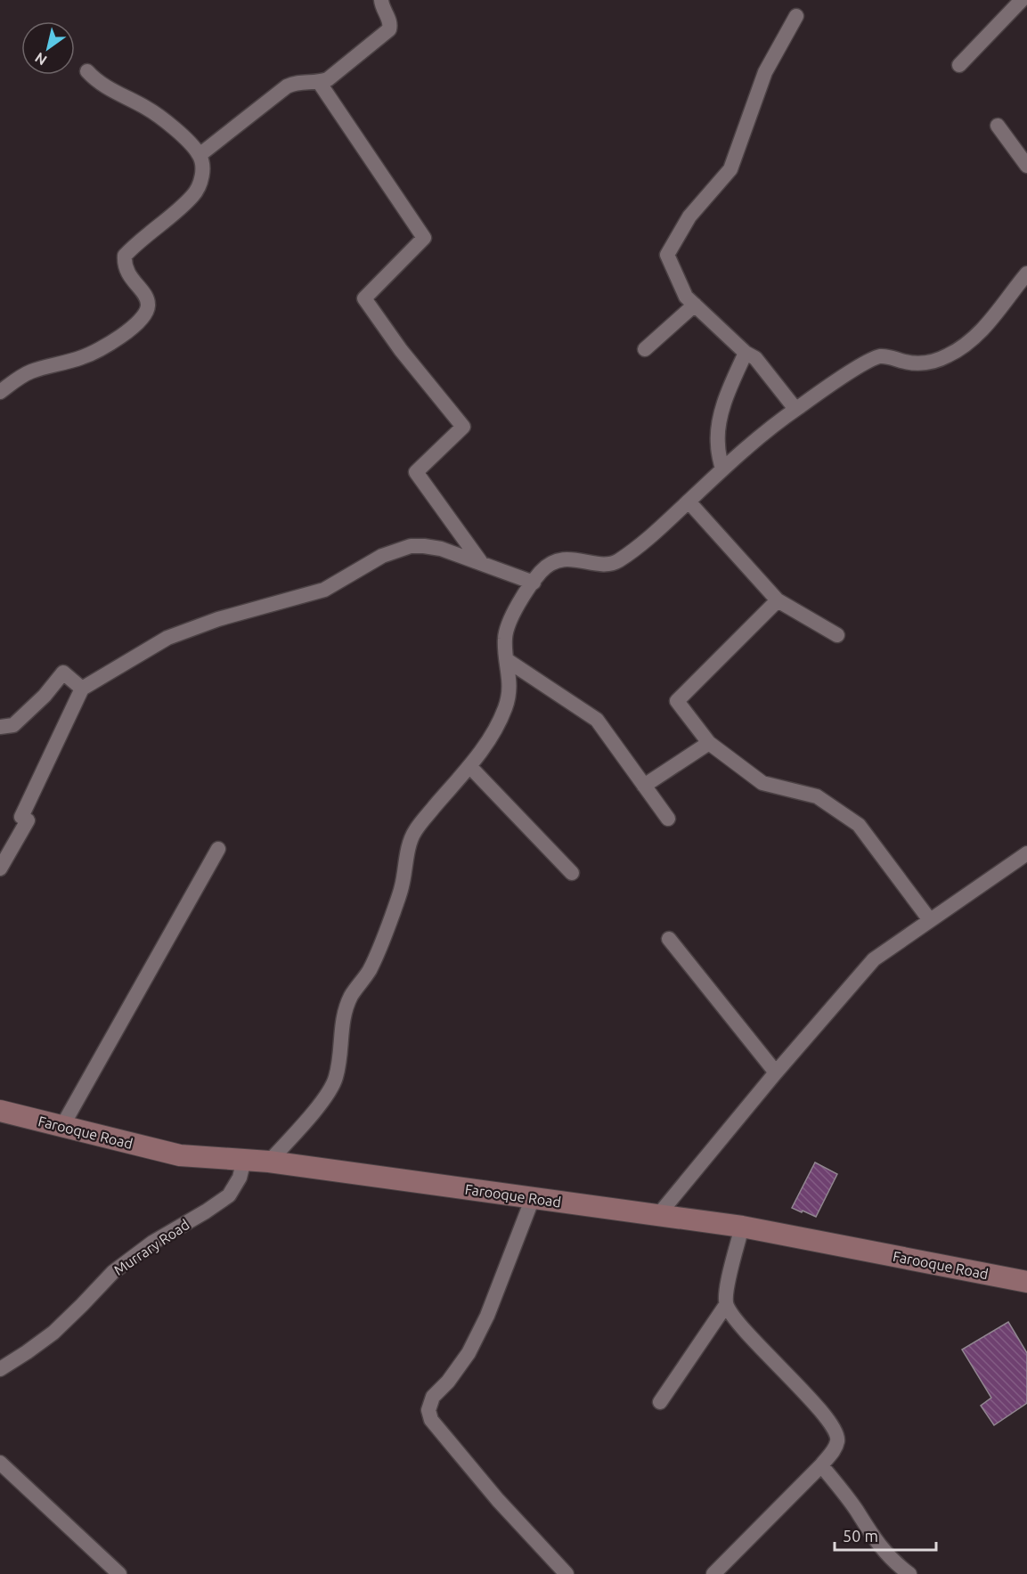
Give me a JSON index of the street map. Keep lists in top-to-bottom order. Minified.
{"streets":{"main road":["Farooque Road"],"street":["Murrary Road"]},"crossings":[["Farooque Road","Murrary Road"]],"scale_bar":"50 m","north":"bottom left"}
